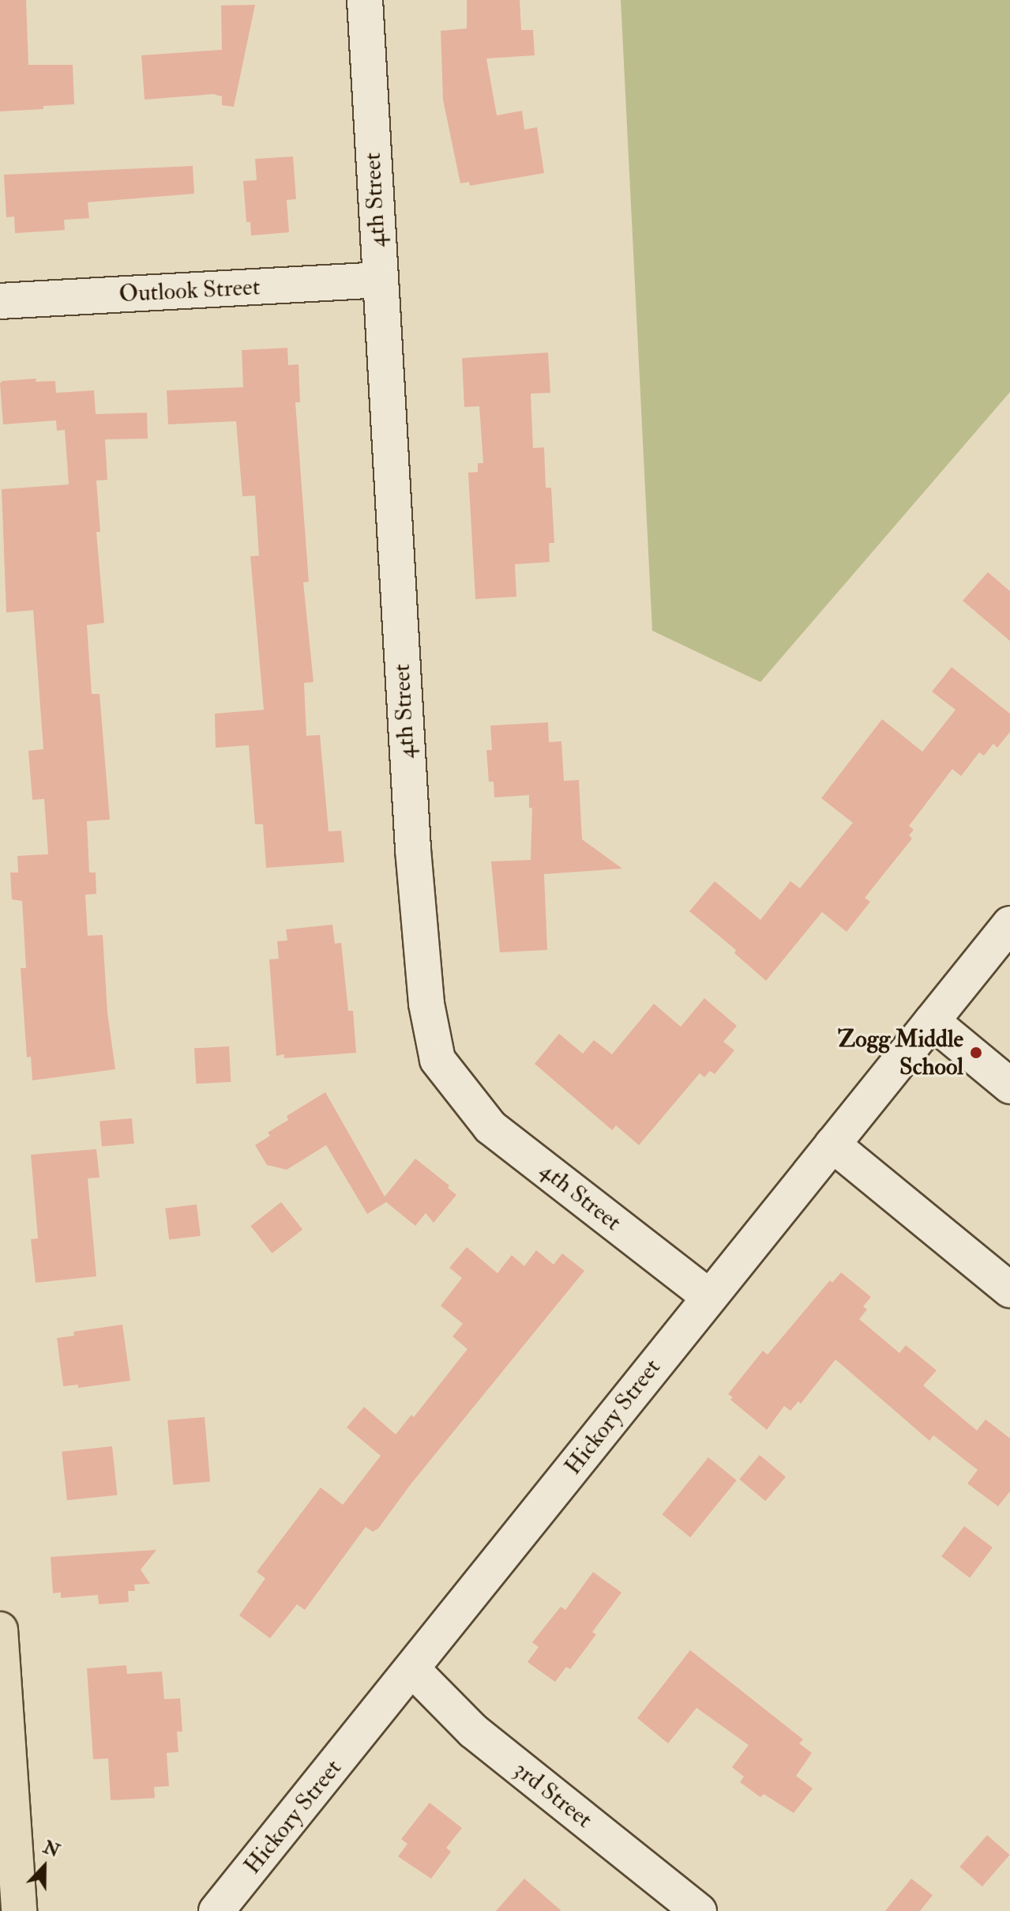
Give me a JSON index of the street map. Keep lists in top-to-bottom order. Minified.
{"streets":{"street":["4th Street","Outlook Street","Hickory Street","3rd Street"]},"crossings":[["4th Street","Outlook Street"],["4th Street","Hickory Street"],["Hickory Street","3rd Street"]],"places":["Zogg Middle School"],"north":"top"}
